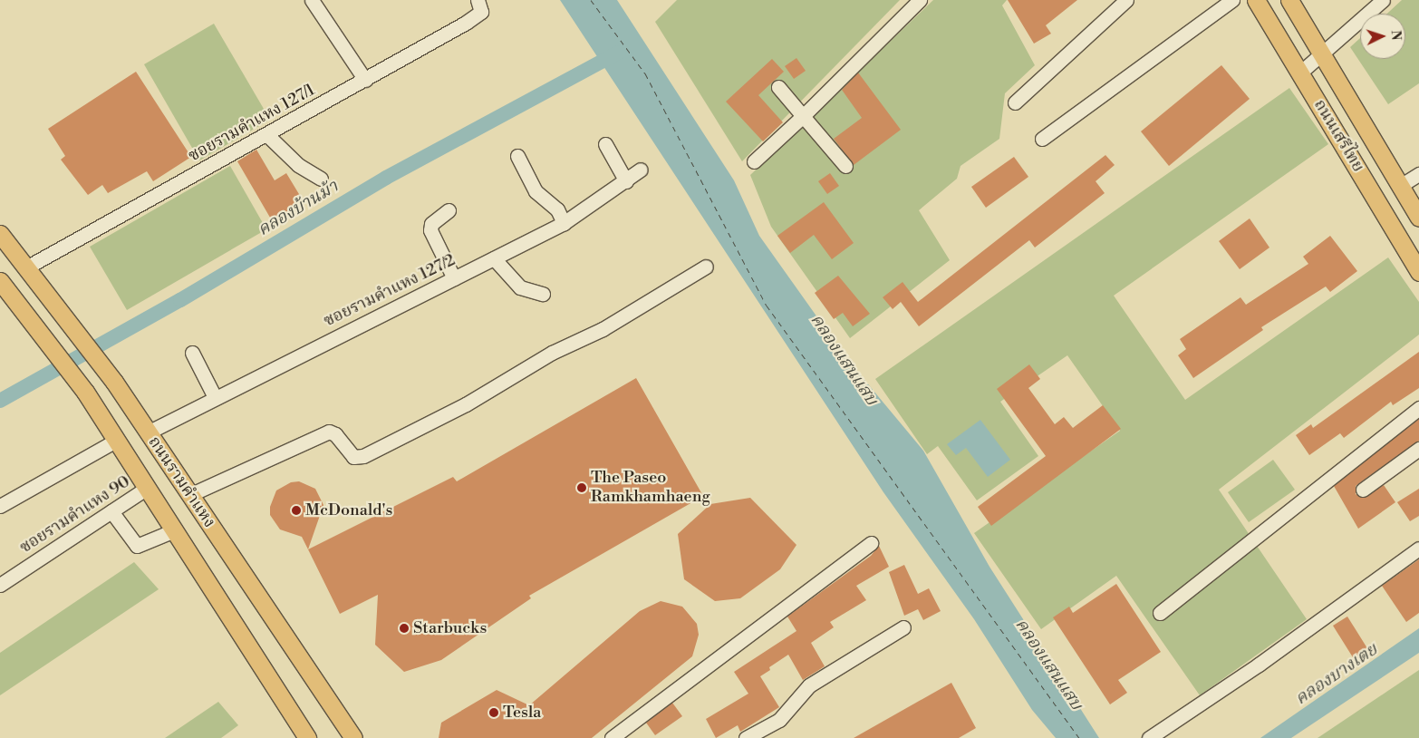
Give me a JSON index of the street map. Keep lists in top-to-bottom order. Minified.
{"streets":{"main road":["ถนนเสรีไทย","ถนนรามคำแหง"],"street":["ซอยรามคำแหง 127/1","ซอยรามคำแหง 127/2","ซอยรามคำแหง 90"]},"crossings":[["ซอยรามคำแหง 127/1","ถนนรามคำแหง"],["ซอยรามคำแหง 127/2","ถนนรามคำแหง"],["ถนนรามคำแหง","ซอยรามคำแหง 90"]],"water":["คลองบ้านม้า","คลองแสนแสบ","คลองบางเตย"],"places":["The Paseo Ramkhamhaeng","McDonald's","Starbucks","Tesla"],"north":"right"}
